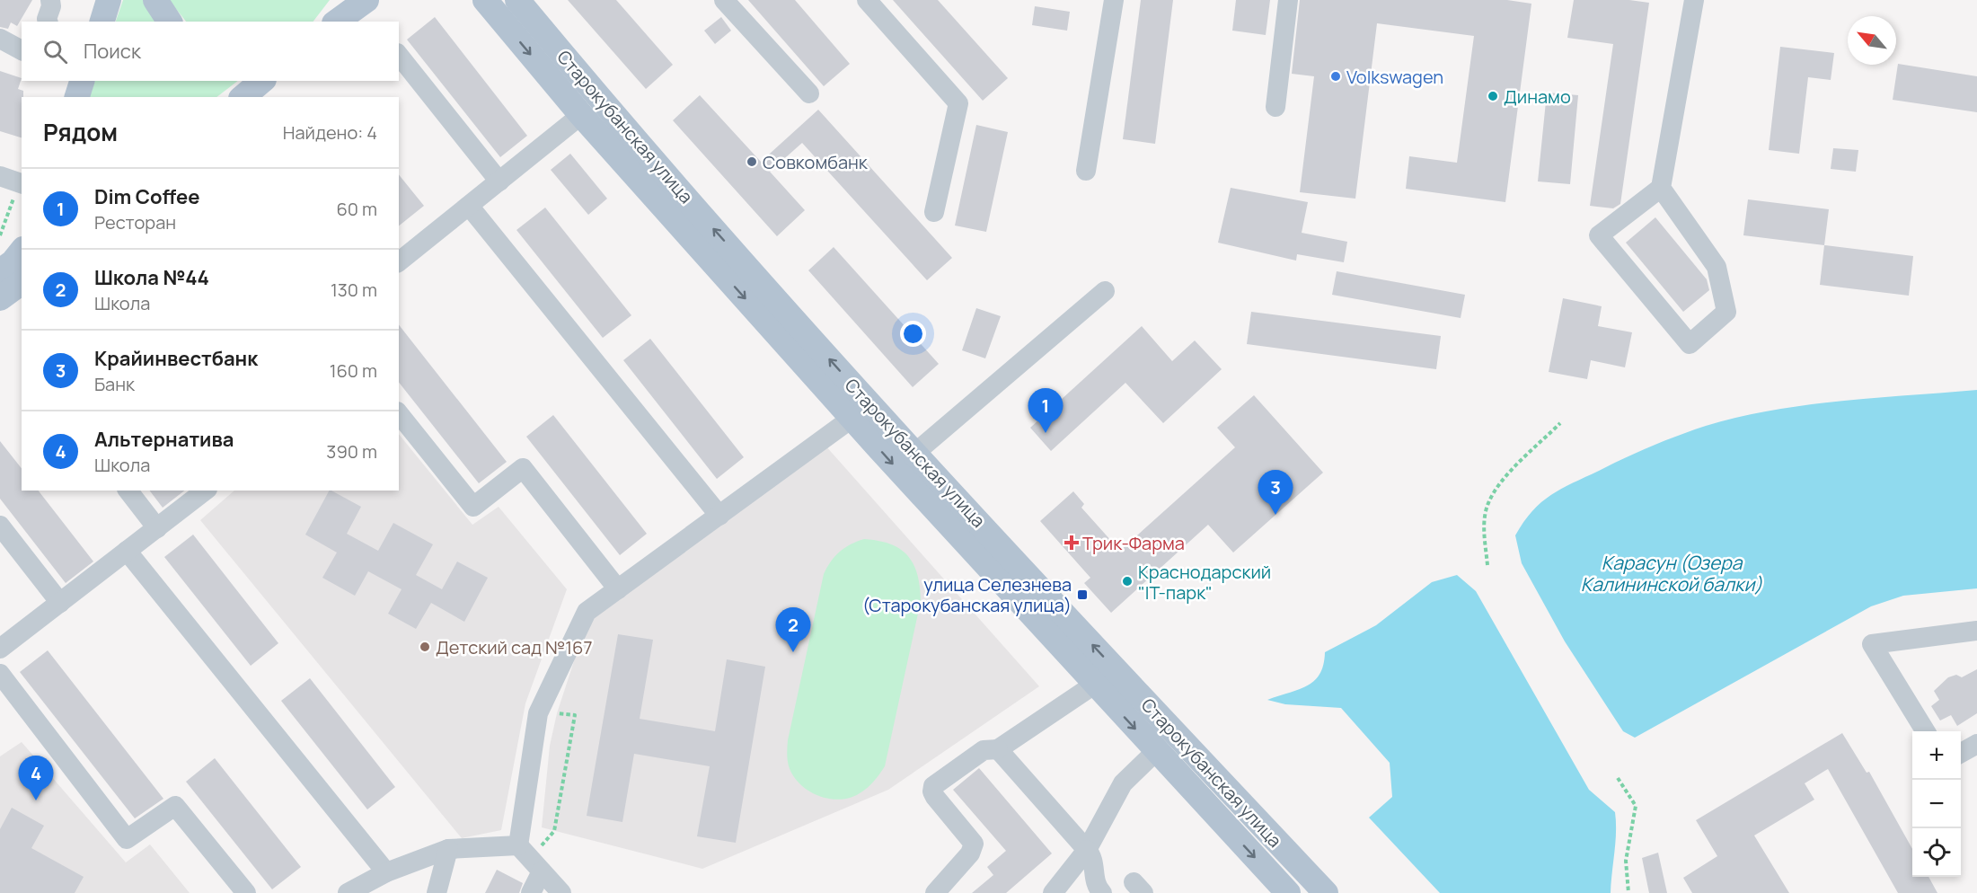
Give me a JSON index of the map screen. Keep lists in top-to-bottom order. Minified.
{"streets":{"main road":["Старокубанская улица"]},"water":["Карасун (Озера Калининской балки)"],"places":{"other":["Volkswagen","Динамо","Совкомбанк","Краснодарский \"IT-парк\"","Детский сад №167"],"health":["Трик-Фарма"],"transit":["улица Селезнева (Старокубанская улица)"]},"north":"top left","page":{"search":"Поиск","heading":["Рядом","Найдено: 4"],"list":[{"mark":"1","name":"Dim Coffee","note":"Ресторан","value":"60 m"},{"mark":"2","name":"Школа №44","note":"Школа","value":"130 m"},{"mark":"3","name":"Крайинвестбанк","note":"Банк","value":"160 m"},{"mark":"4","name":"Альтернатива","note":"Школа","value":"390 m"}],"pins":["1","3","2","4"],"map_buttons":["+","−"]}}
